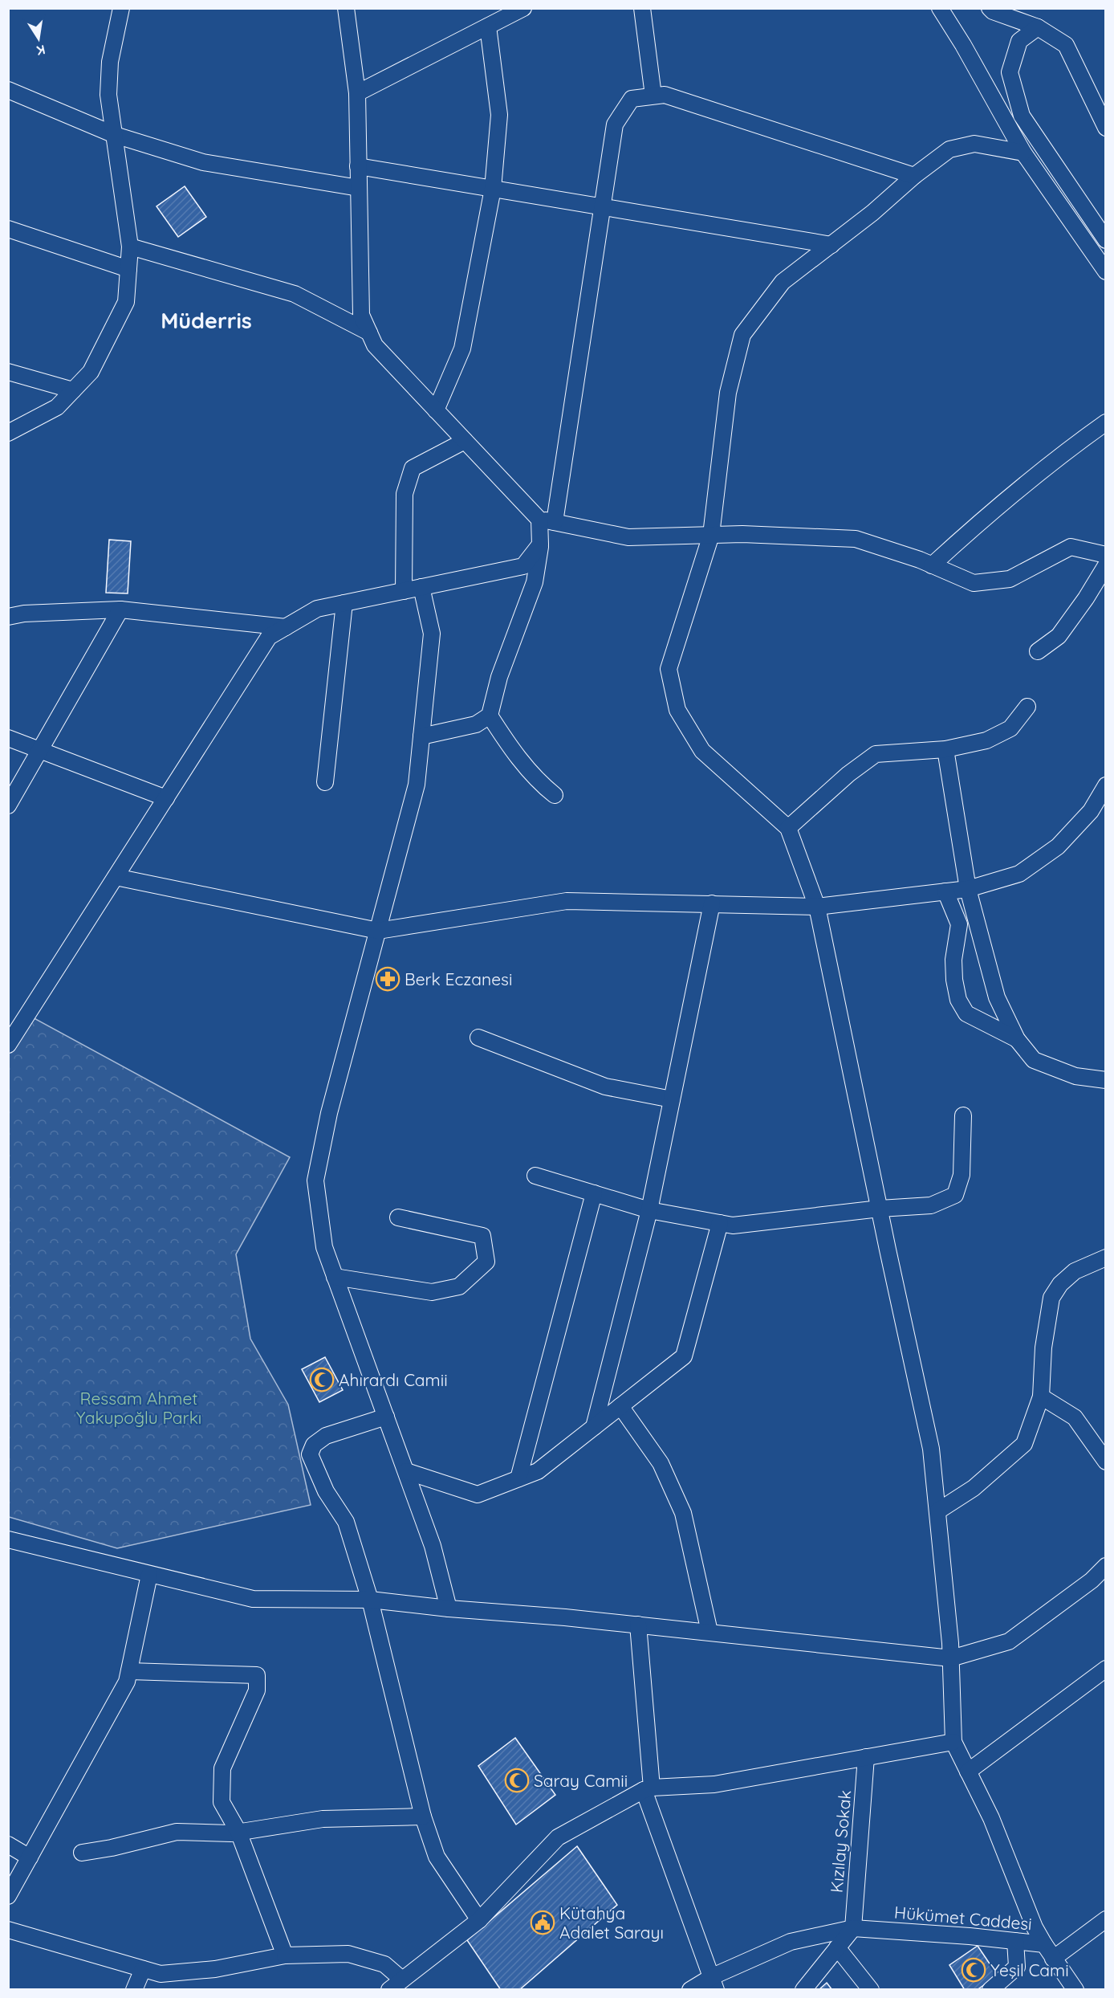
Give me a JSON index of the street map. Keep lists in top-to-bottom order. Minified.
{"streets":{"street":["Kızılay Sokak","Hükümet Caddesi"]},"crossings":[["Kızılay Sokak","Hükümet Caddesi"]],"districts":["Müderris"],"parks":["Ressam Ahmet Yakupoğlu Parkı"],"places":{"pharmacy":["Berk Eczanesi"],"mosque":["Ahırardı Camii","Saray Camii","Yeşil Cami"],"public building":["Kütahya Adalet Sarayı"]},"north":"bottom"}
